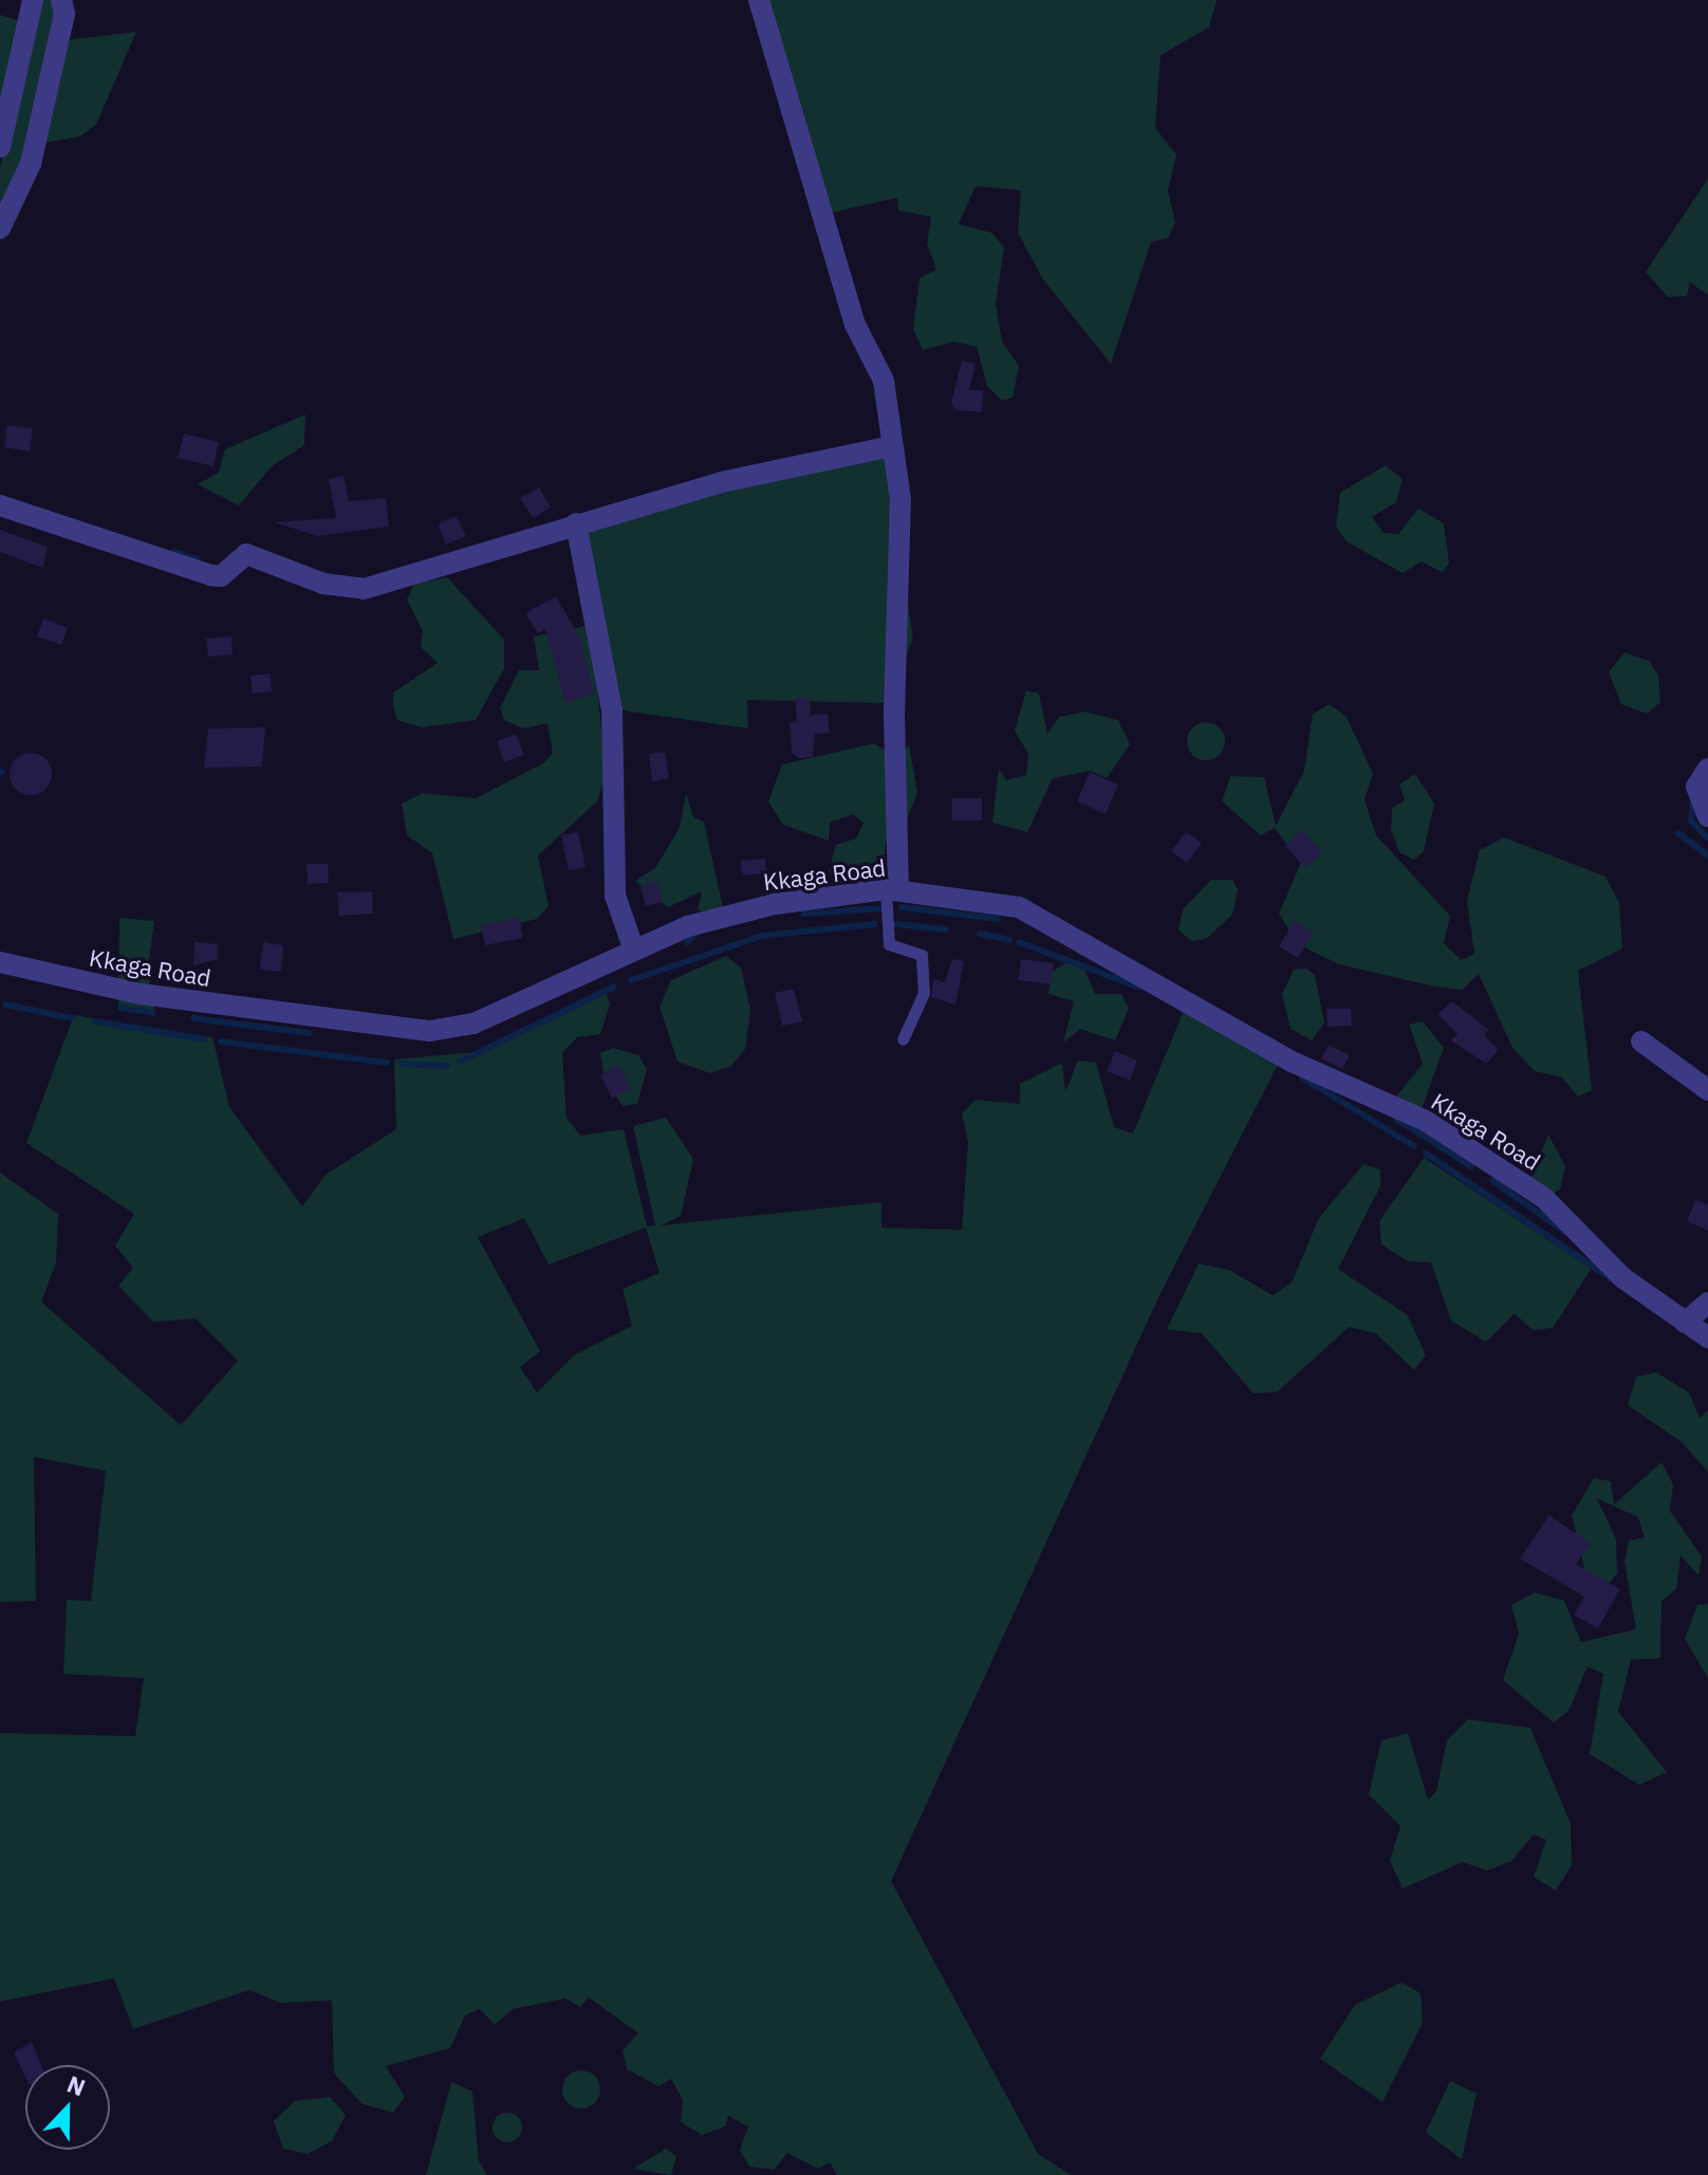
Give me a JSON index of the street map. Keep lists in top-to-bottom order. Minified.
{"streets":{"street":["Kkaga Road"]},"north":"top"}
